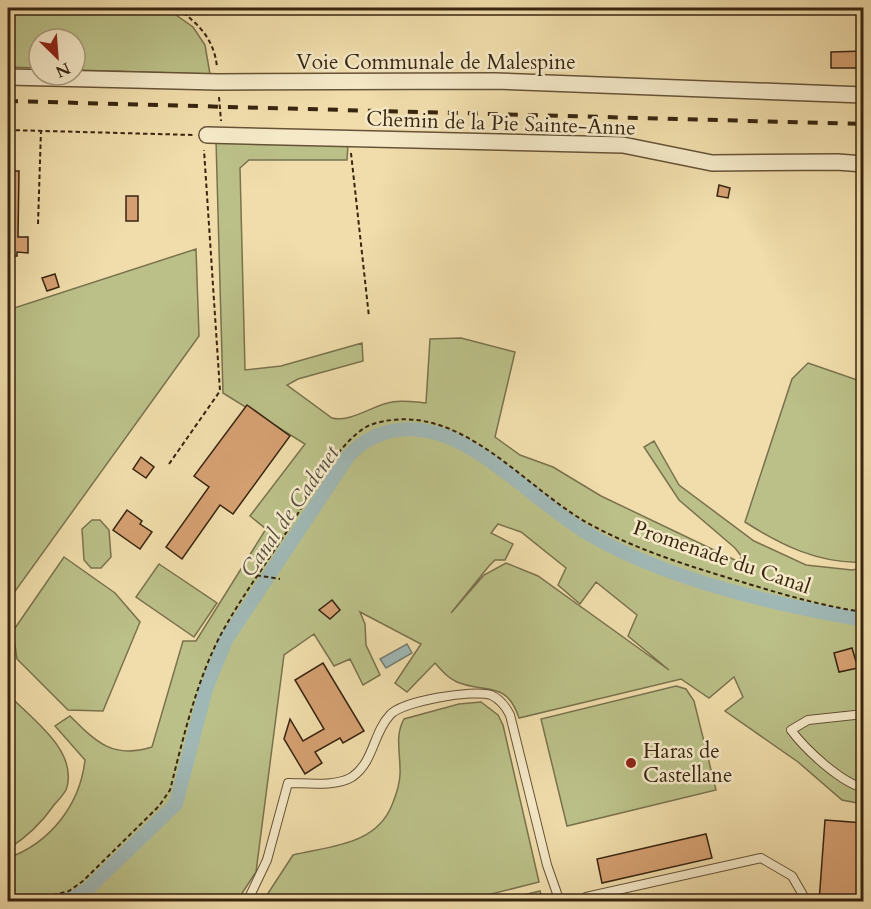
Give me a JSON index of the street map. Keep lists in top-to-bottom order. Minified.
{"streets":{"street":["Voie Communale de Malespine","Chemin de la Pie Sainte-Anne"],"path":["Promenade du Canal"]},"water":["Canal de Cadenet"],"places":["Haras de Castellane"],"north":"bottom right"}
